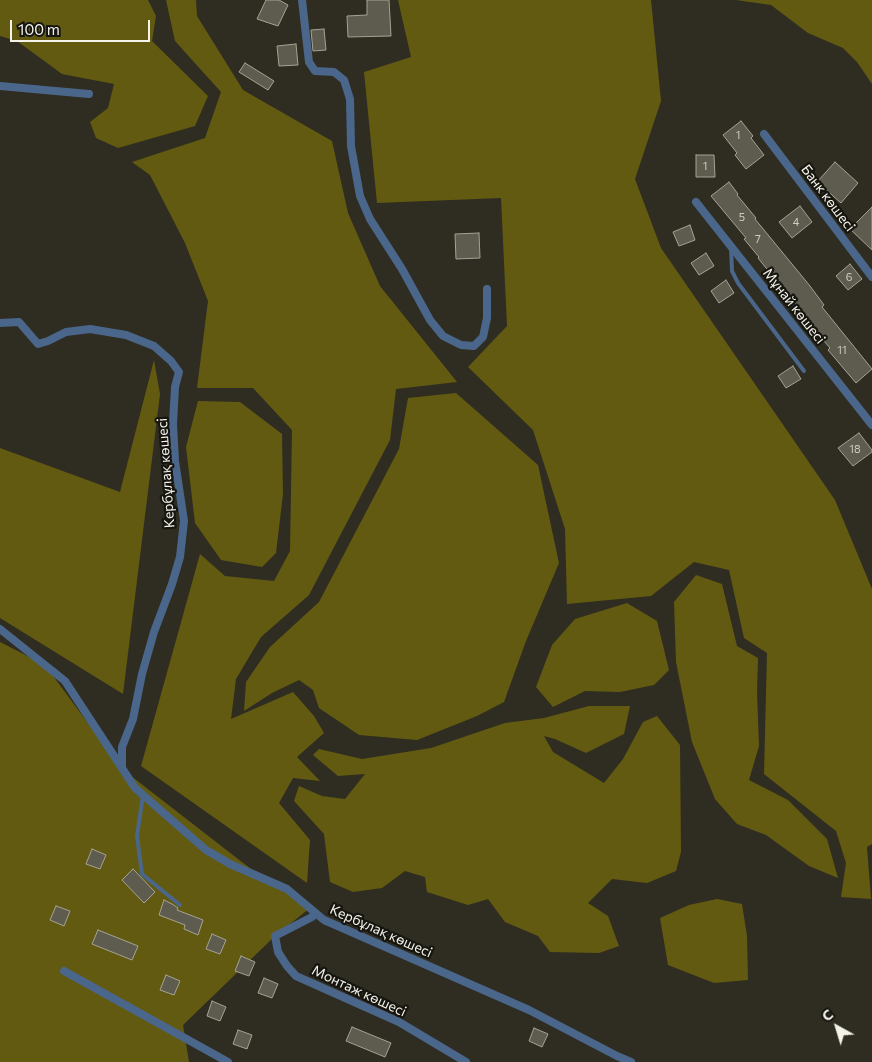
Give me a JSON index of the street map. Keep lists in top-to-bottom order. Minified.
{"streets":{"street":["Банк көшесі","Мұнай көшесі","Кербұлақ көшесі","Монтаж көшесі"]},"crossings":[["Кербұлақ көшесі","Монтаж көшесі"]],"house_numbers":["1","1","5","4","7","6","11","18"],"scale_bar":"100 m","north":"top left"}
